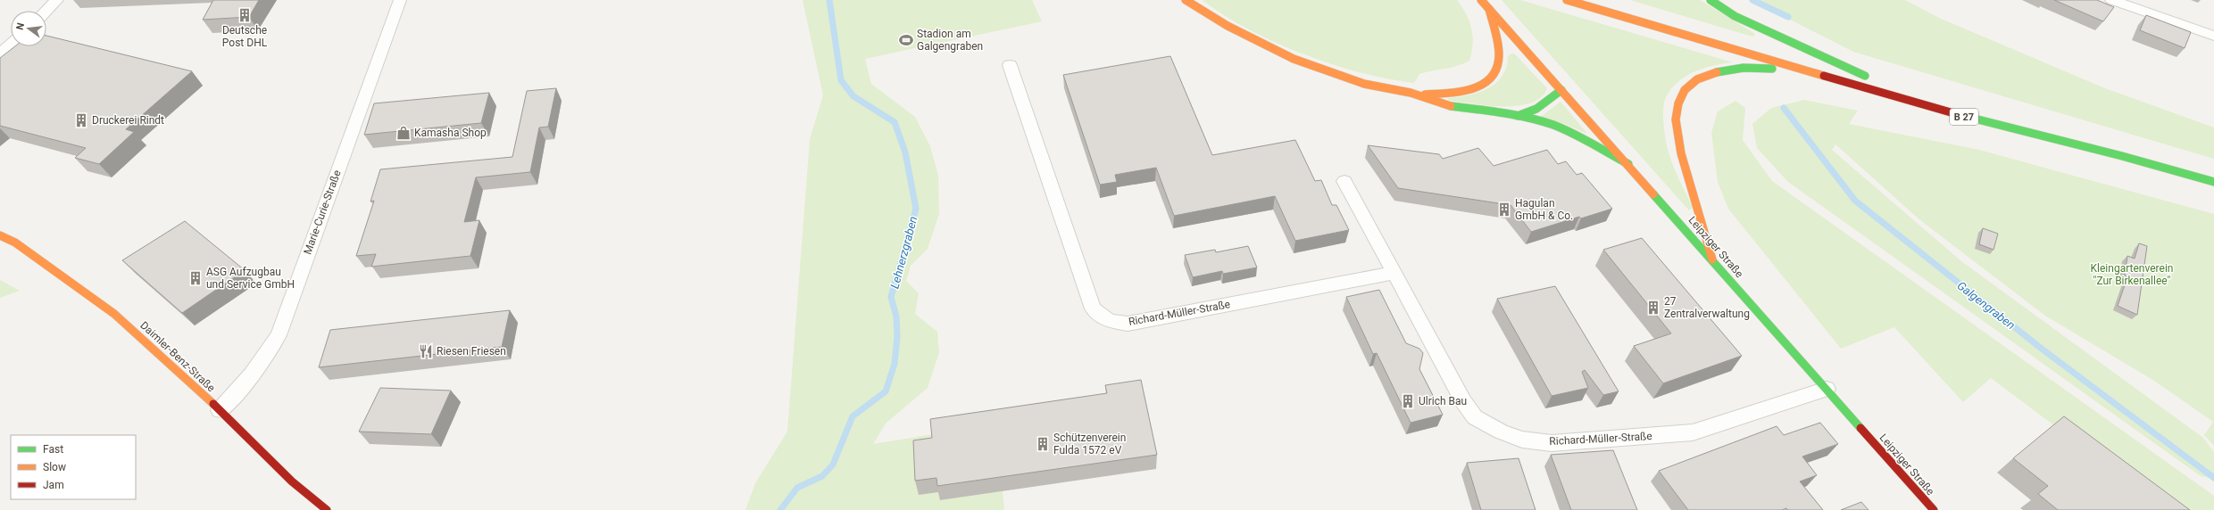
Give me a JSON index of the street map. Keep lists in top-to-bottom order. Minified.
{"streets":{"main road":["B 27","Leipziger Straße","Daimler-Benz-Straße"],"street":["Marie-Curie-Straße","Richard-Müller-Straße"]},"crossings":[["Marie-Curie-Straße","Daimler-Benz-Straße"],["Leipziger Straße","Richard-Müller-Straße"]],"water":["Lehnerzgraben","Galgengraben"],"parks":["Kleingartenverein \"Zur Birkenallee\""],"places":{"building":["Deutsche Post DHL","Druckerei Rindt","Hagulan GmbH & Co.","ASG Aufzugbau und Service GmbH","27 Zentralverwaltung","Ulrich Bau","Schützenverein Fulda 1572 eV"],"sports":["Stadion am Galgengraben"],"shop":["Kamasha Shop"],"restaurant":["Riesen Friesen"]},"legend":["Fast","Slow","Jam"],"north":"left"}
